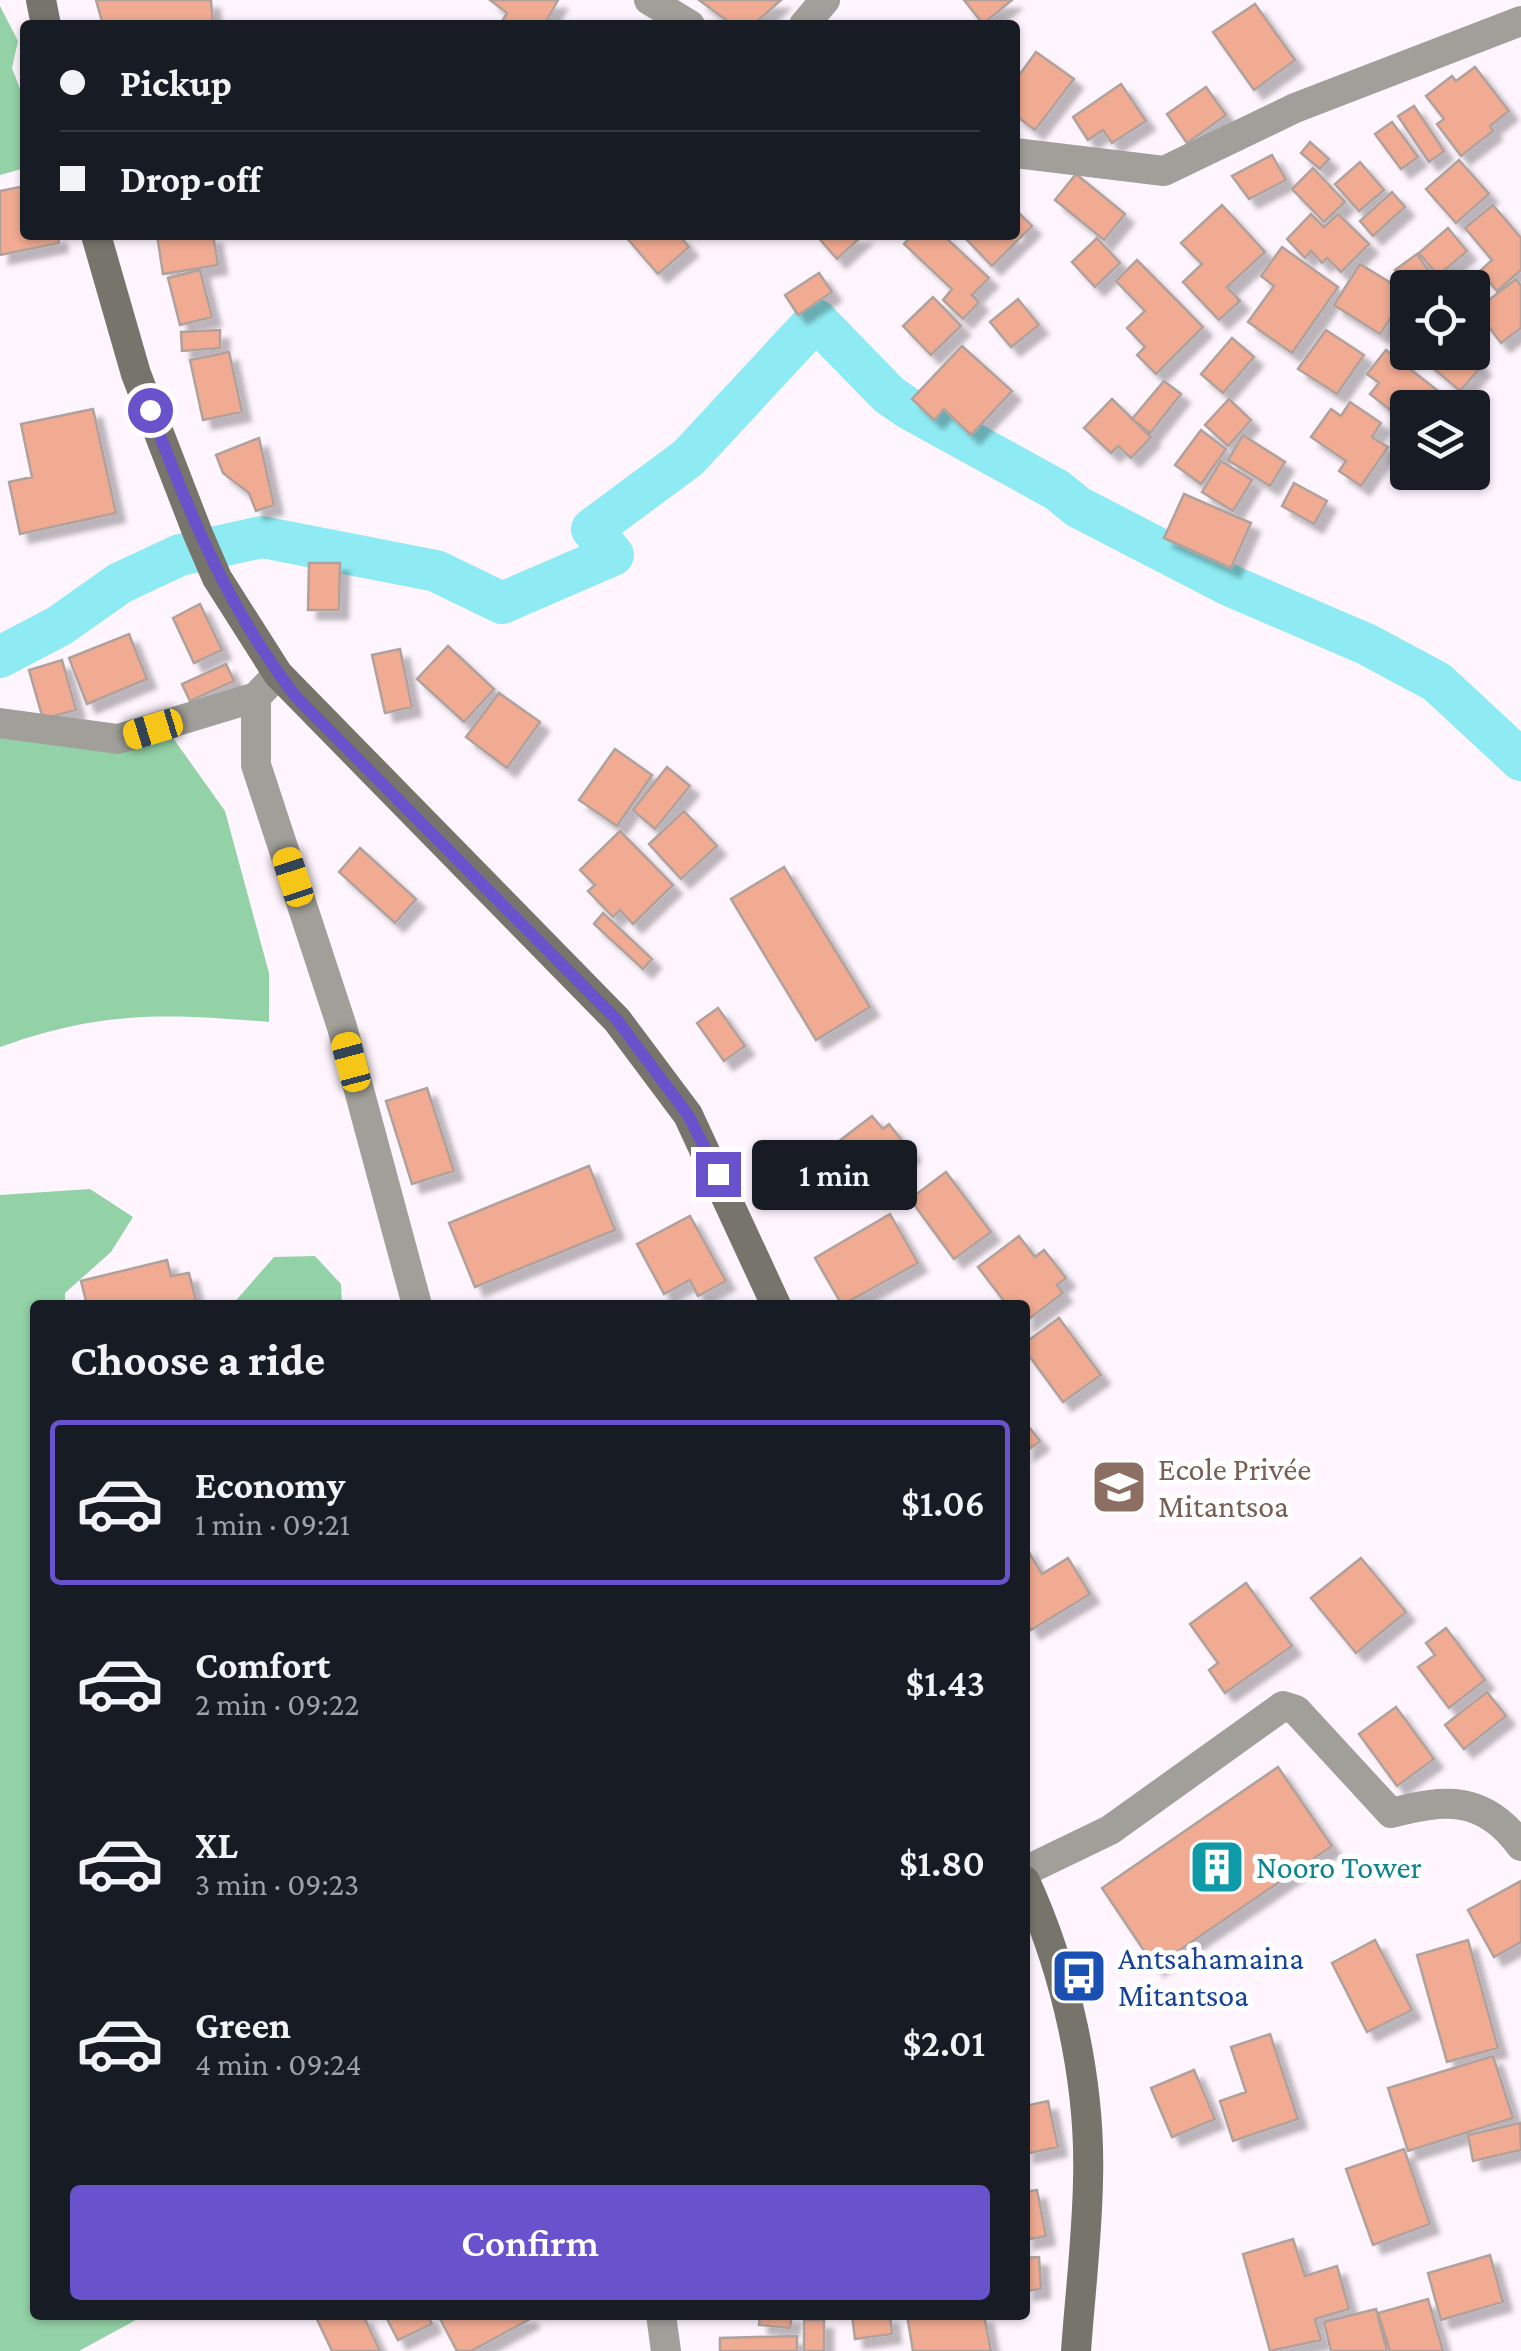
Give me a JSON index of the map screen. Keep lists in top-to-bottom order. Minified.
{"places":{"school or university":["Ecole Privée Mitantsoa"],"building":["Nooro Tower"],"bus stop":["Antsahamaina Mitantsoa"]},"page":{"banner":["Pickup","Drop-off"],"bubble":"1 min","heading":"Choose a ride","list":[{"name":"Economy","note":"1 min · 09:21","value":"$1.06"},{"name":"Comfort","note":"2 min · 09:22","value":"$1.43"},{"name":"XL","note":"3 min · 09:23","value":"$1.80"},{"name":"Green","note":"4 min · 09:24","value":"$2.01"}],"buttons":"Confirm"}}
